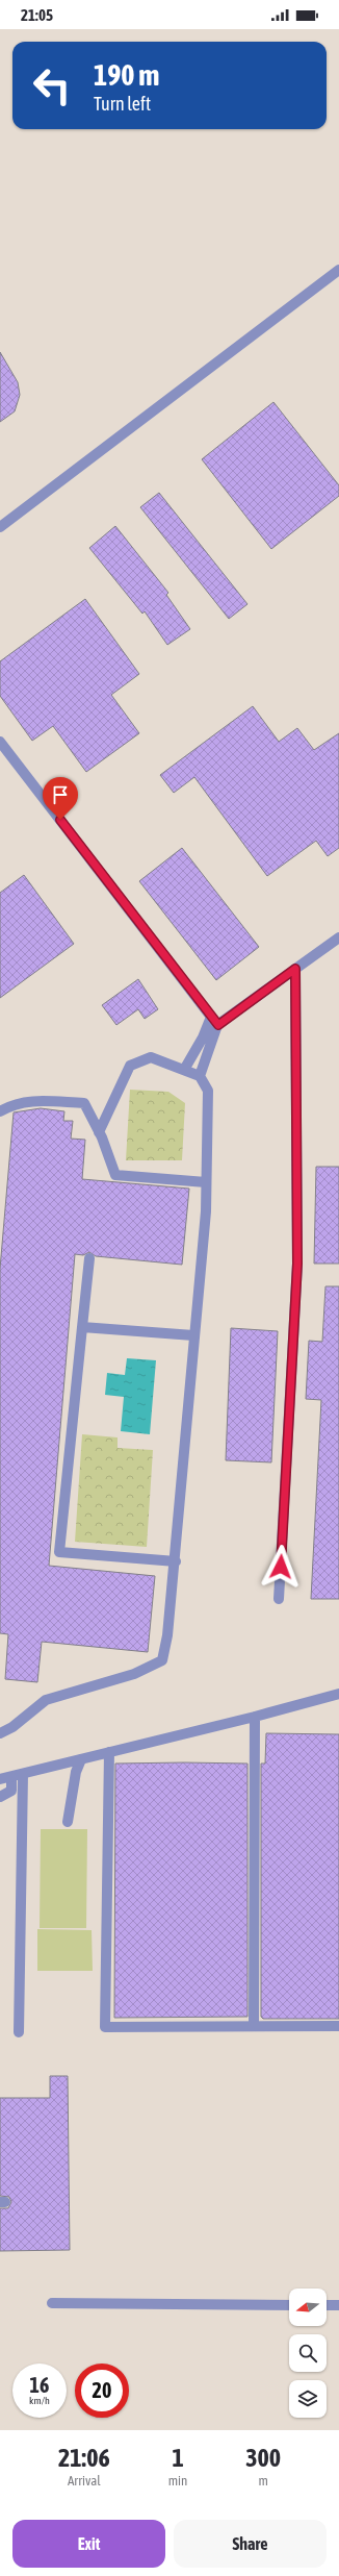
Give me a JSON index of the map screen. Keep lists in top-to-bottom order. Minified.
{"north":"left","page":{"status":"21:05","turn":["190 m","Turn left"],"speed":"16 km/h","limit":"20","eta":["21:06","Arrival","1","min","300","m"],"buttons":["Exit","Share"]}}
